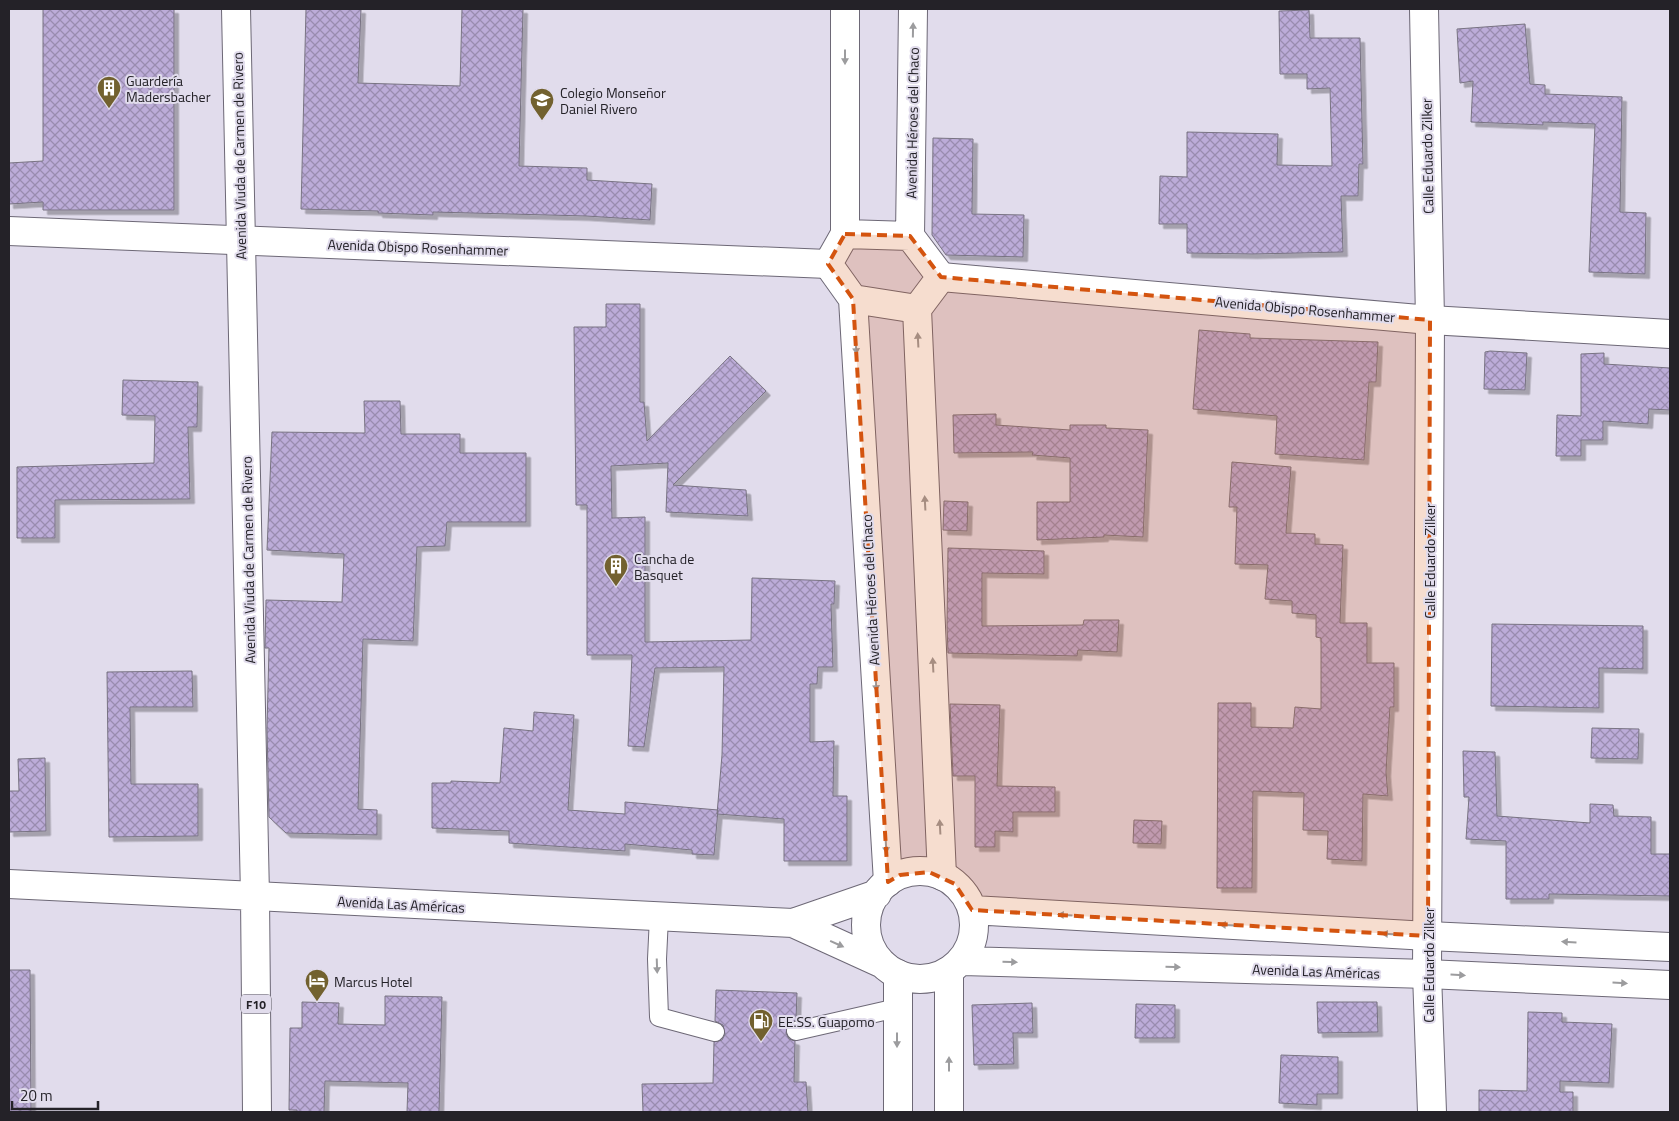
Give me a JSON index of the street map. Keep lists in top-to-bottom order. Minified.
{"streets":{"main road":["Avenida Héroes del Chaco","Avenida Viuda de Carmen de Rivero","Calle Eduardo Zilker","Avenida Obispo Rosenhammer","Avenida Las Américas","F10"]},"crossings":[["Avenida Héroes del Chaco","Avenida Las Américas"],["Avenida Viuda de Carmen de Rivero","Avenida Obispo Rosenhammer"],["Avenida Viuda de Carmen de Rivero","Avenida Las Américas"],["Calle Eduardo Zilker","Avenida Obispo Rosenhammer"],["Calle Eduardo Zilker","Avenida Las Américas"]],"places":{"building":["Guardería Madersbacher","Cancha de Basquet"],"school or university":["Colegio Monseñor Daniel Rivero"],"hotel":["Marcus Hotel"],"fuel station":["EE.SS. Guapomo"]},"scale_bar":"20 m"}
